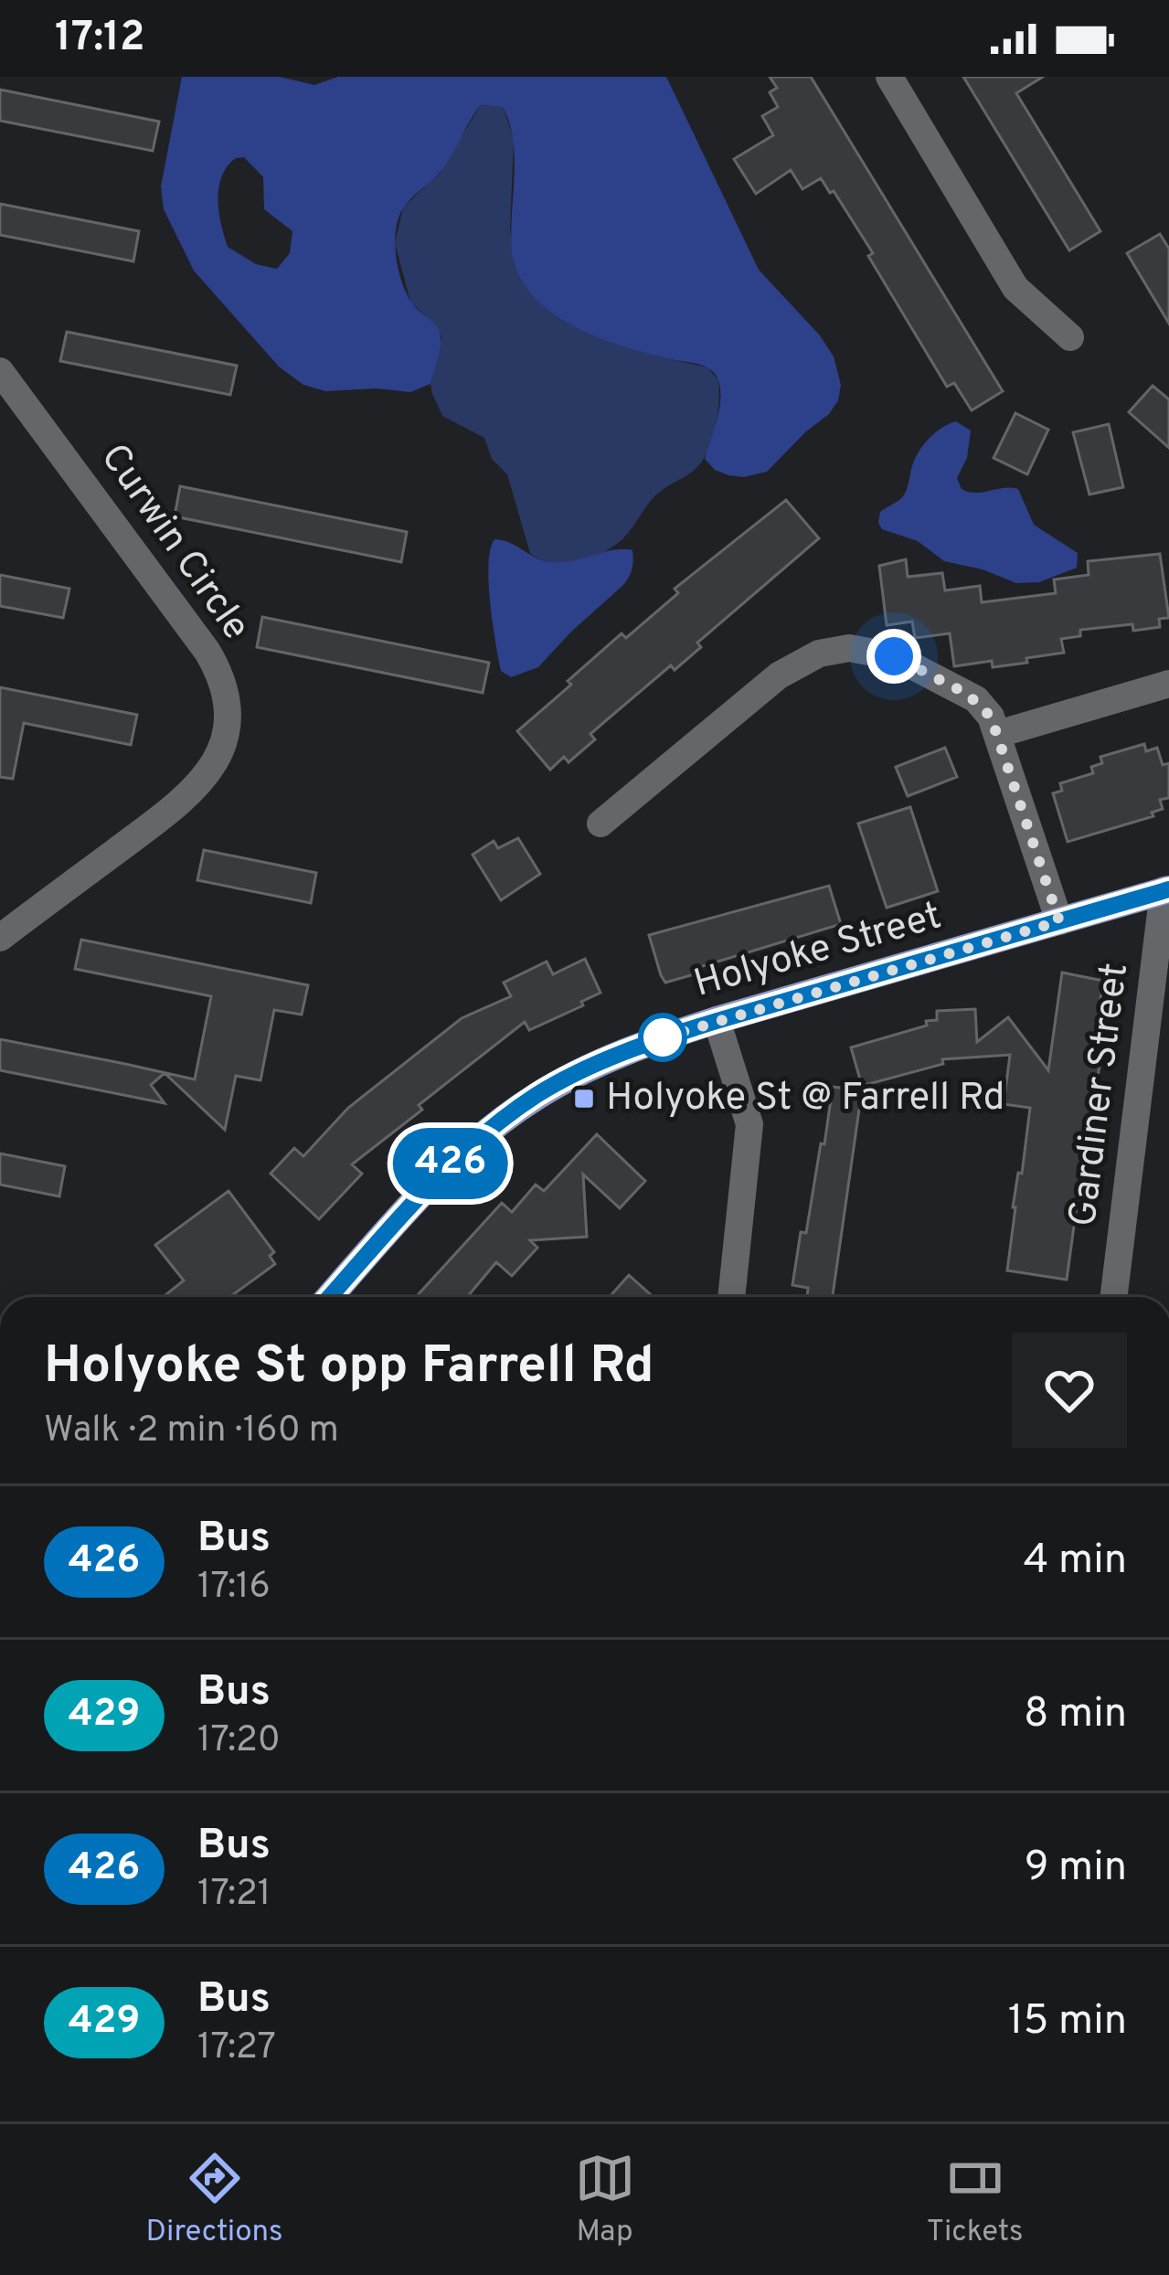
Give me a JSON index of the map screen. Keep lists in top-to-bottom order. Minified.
{"streets":{"main road":["Holyoke Street"],"street":["Curwin Circle","Gardiner Street"]},"crossings":[["Holyoke Street","Gardiner Street"]],"places":{"transit":["Holyoke St @ Farrell Rd"]},"lines":["bus line 426"],"page":{"status":"17:12","on_map":"426","heading":["Holyoke St opp Farrell Rd","Walk · 2 min · 160 m"],"list":[{"mark":"426","name":"Bus","note":"17:16","value":"4 min"},{"mark":"429","name":"Bus","note":"17:20","value":"8 min"},{"mark":"426","name":"Bus","note":"17:21","value":"9 min"},{"mark":"429","name":"Bus","note":"17:27","value":"15 min"}],"tabs":["Directions","Map","Tickets"]}}
